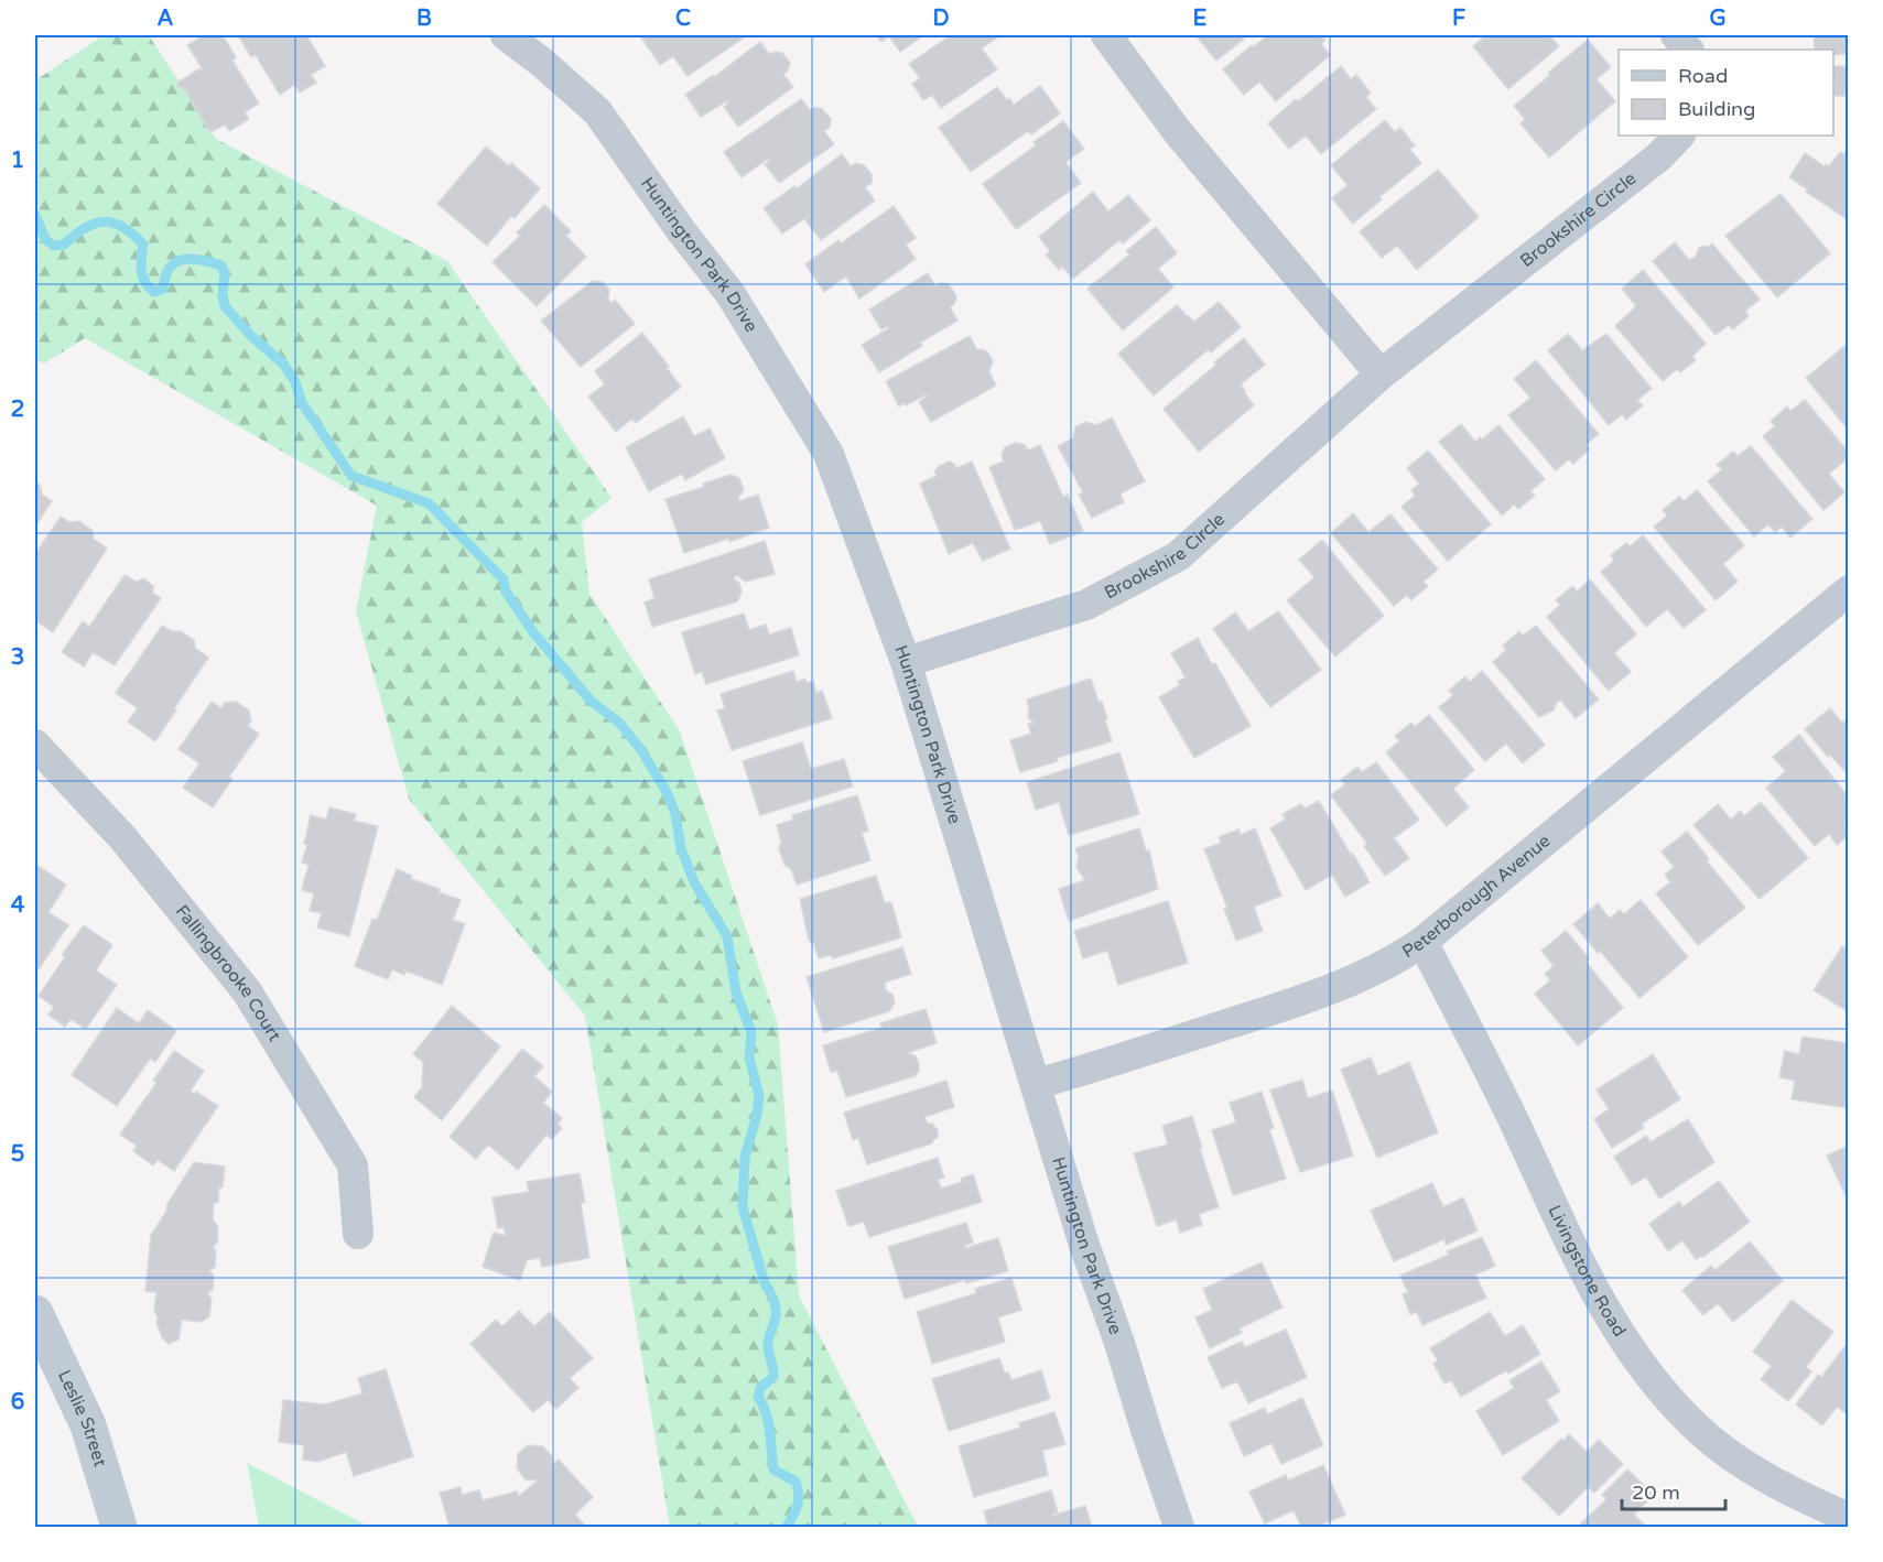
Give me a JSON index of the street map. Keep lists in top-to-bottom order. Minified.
{"streets":{"main road":["Leslie Street"],"street":["Brookshire Circle","Huntington Park Drive","Peterborough Avenue","Fallingbrooke Court","Livingstone Road"]},"crossings":[["Brookshire Circle","Huntington Park Drive"],["Huntington Park Drive","Peterborough Avenue"],["Peterborough Avenue","Livingstone Road"]],"legend":["Road","Building"],"scale_bar":"20 m","grid":{"columns":["A","B","C","D","E","F","G"],"rows":["1","2","3","4","5","6"]}}
